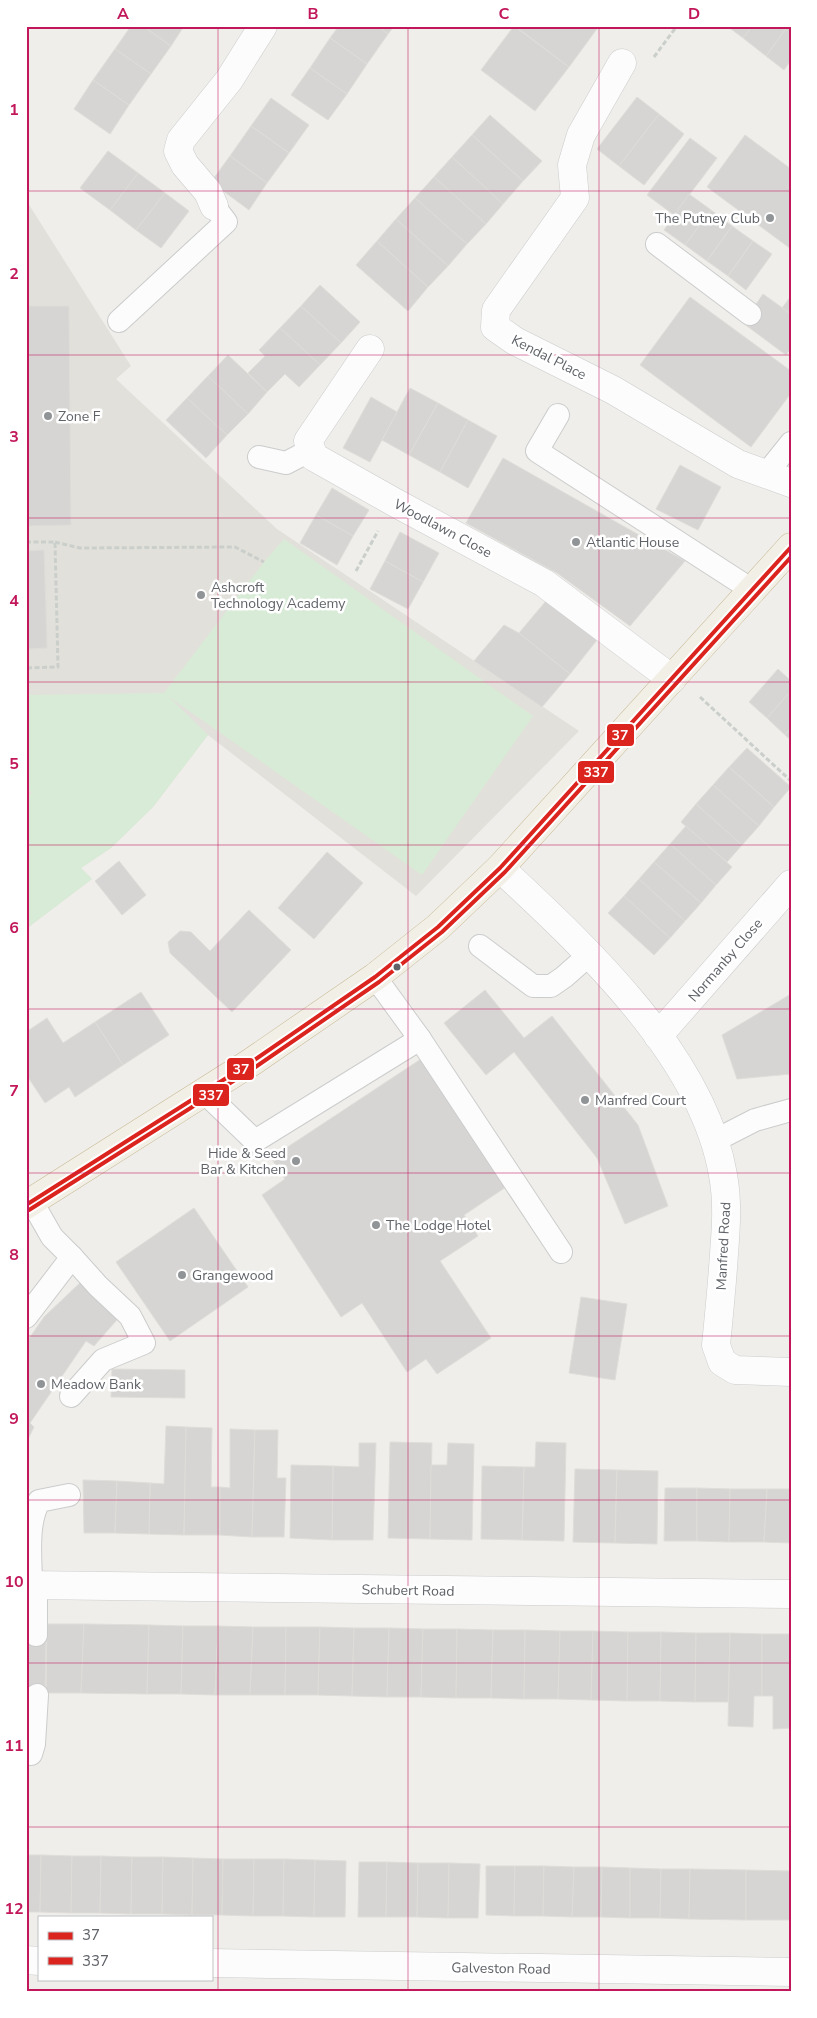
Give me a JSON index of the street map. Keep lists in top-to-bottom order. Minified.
{"streets":{"street":["Kendal Place","Woodlawn Close","Normanby Close","Manfred Road","Schubert Road","Galveston Road"]},"crossings":[["Normanby Close","Manfred Road"]],"places":["The Putney Club","Zone F","Atlantic House","Ashcroft Technology Academy","Manfred Court","Hide & Seed Bar & Kitchen","The Lodge Hotel","Grangewood","Meadow Bank"],"lines":["transit line 37","transit line 337"],"legend":["37","337"],"grid":{"columns":["A","B","C","D"],"rows":["1","2","3","4","5","6","7","8","9","10","11","12"]}}
